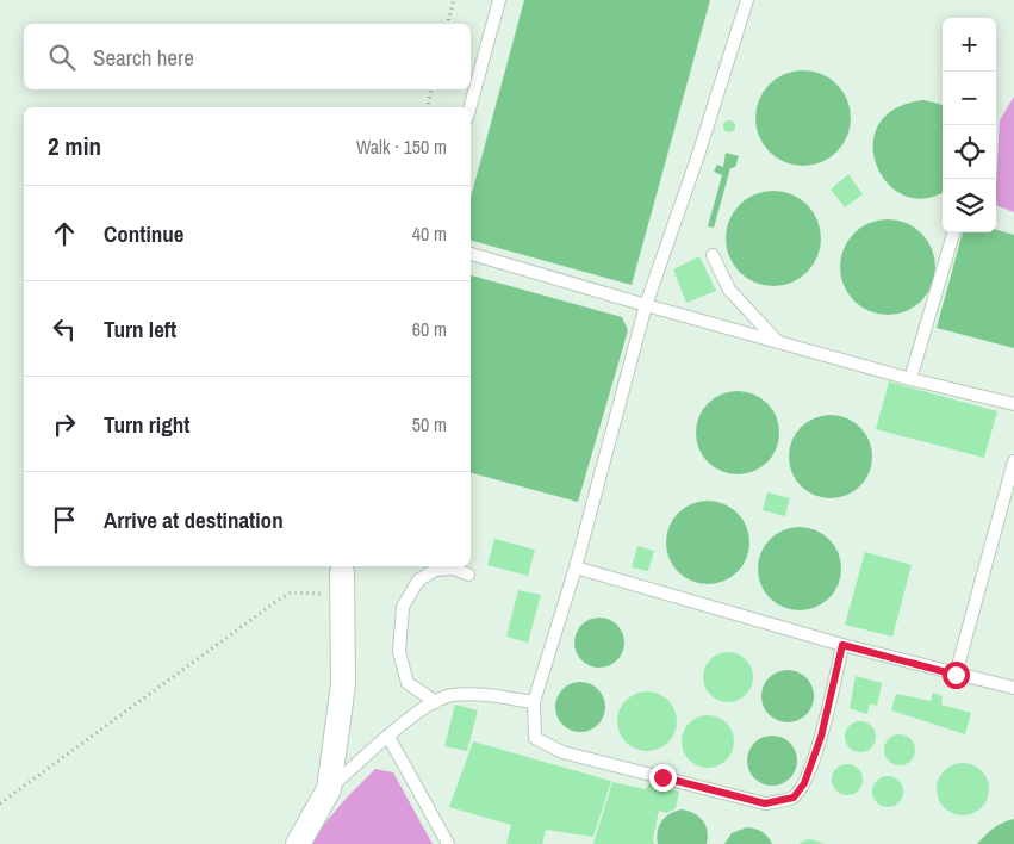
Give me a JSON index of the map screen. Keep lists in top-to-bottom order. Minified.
{"page":{"map_buttons":["+","−"],"search":"Search here","heading":["2 min","Walk · 150 m"],"list":[["Continue","40 m"],["Turn left","60 m"],["Turn right","50 m"],"Arrive at destination"]}}
